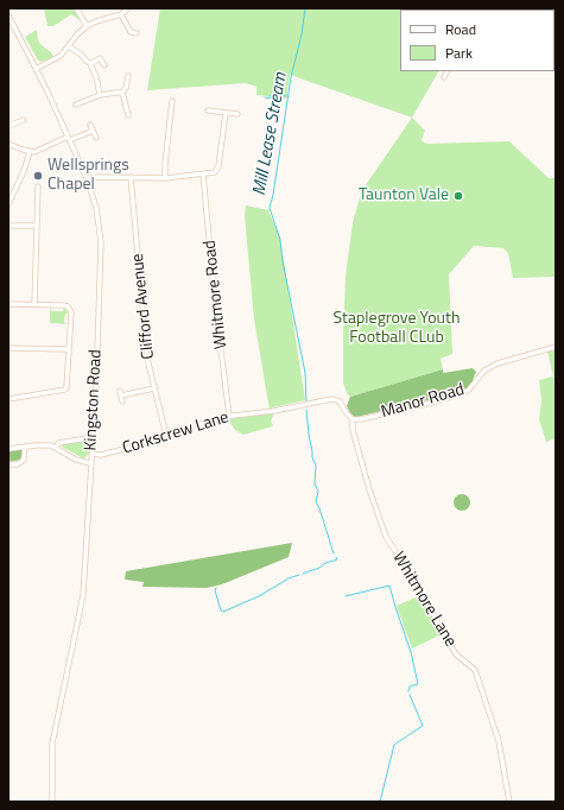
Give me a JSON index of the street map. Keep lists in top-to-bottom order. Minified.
{"streets":{"street":["Whitmore Road","Clifford Avenue","Kingston Road","Manor Road","Corkscrew Lane","Whitmore Lane"]},"crossings":[["Whitmore Road","Corkscrew Lane"],["Clifford Avenue","Corkscrew Lane"],["Kingston Road","Corkscrew Lane"],["Manor Road","Corkscrew Lane"],["Manor Road","Whitmore Lane"],["Corkscrew Lane","Whitmore Lane"]],"water":["Mill Lease Stream"],"parks":["Staplegrove Youth Football CLub"],"places":["Wellsprings Chapel","Taunton Vale"],"legend":["Road","Park"]}
